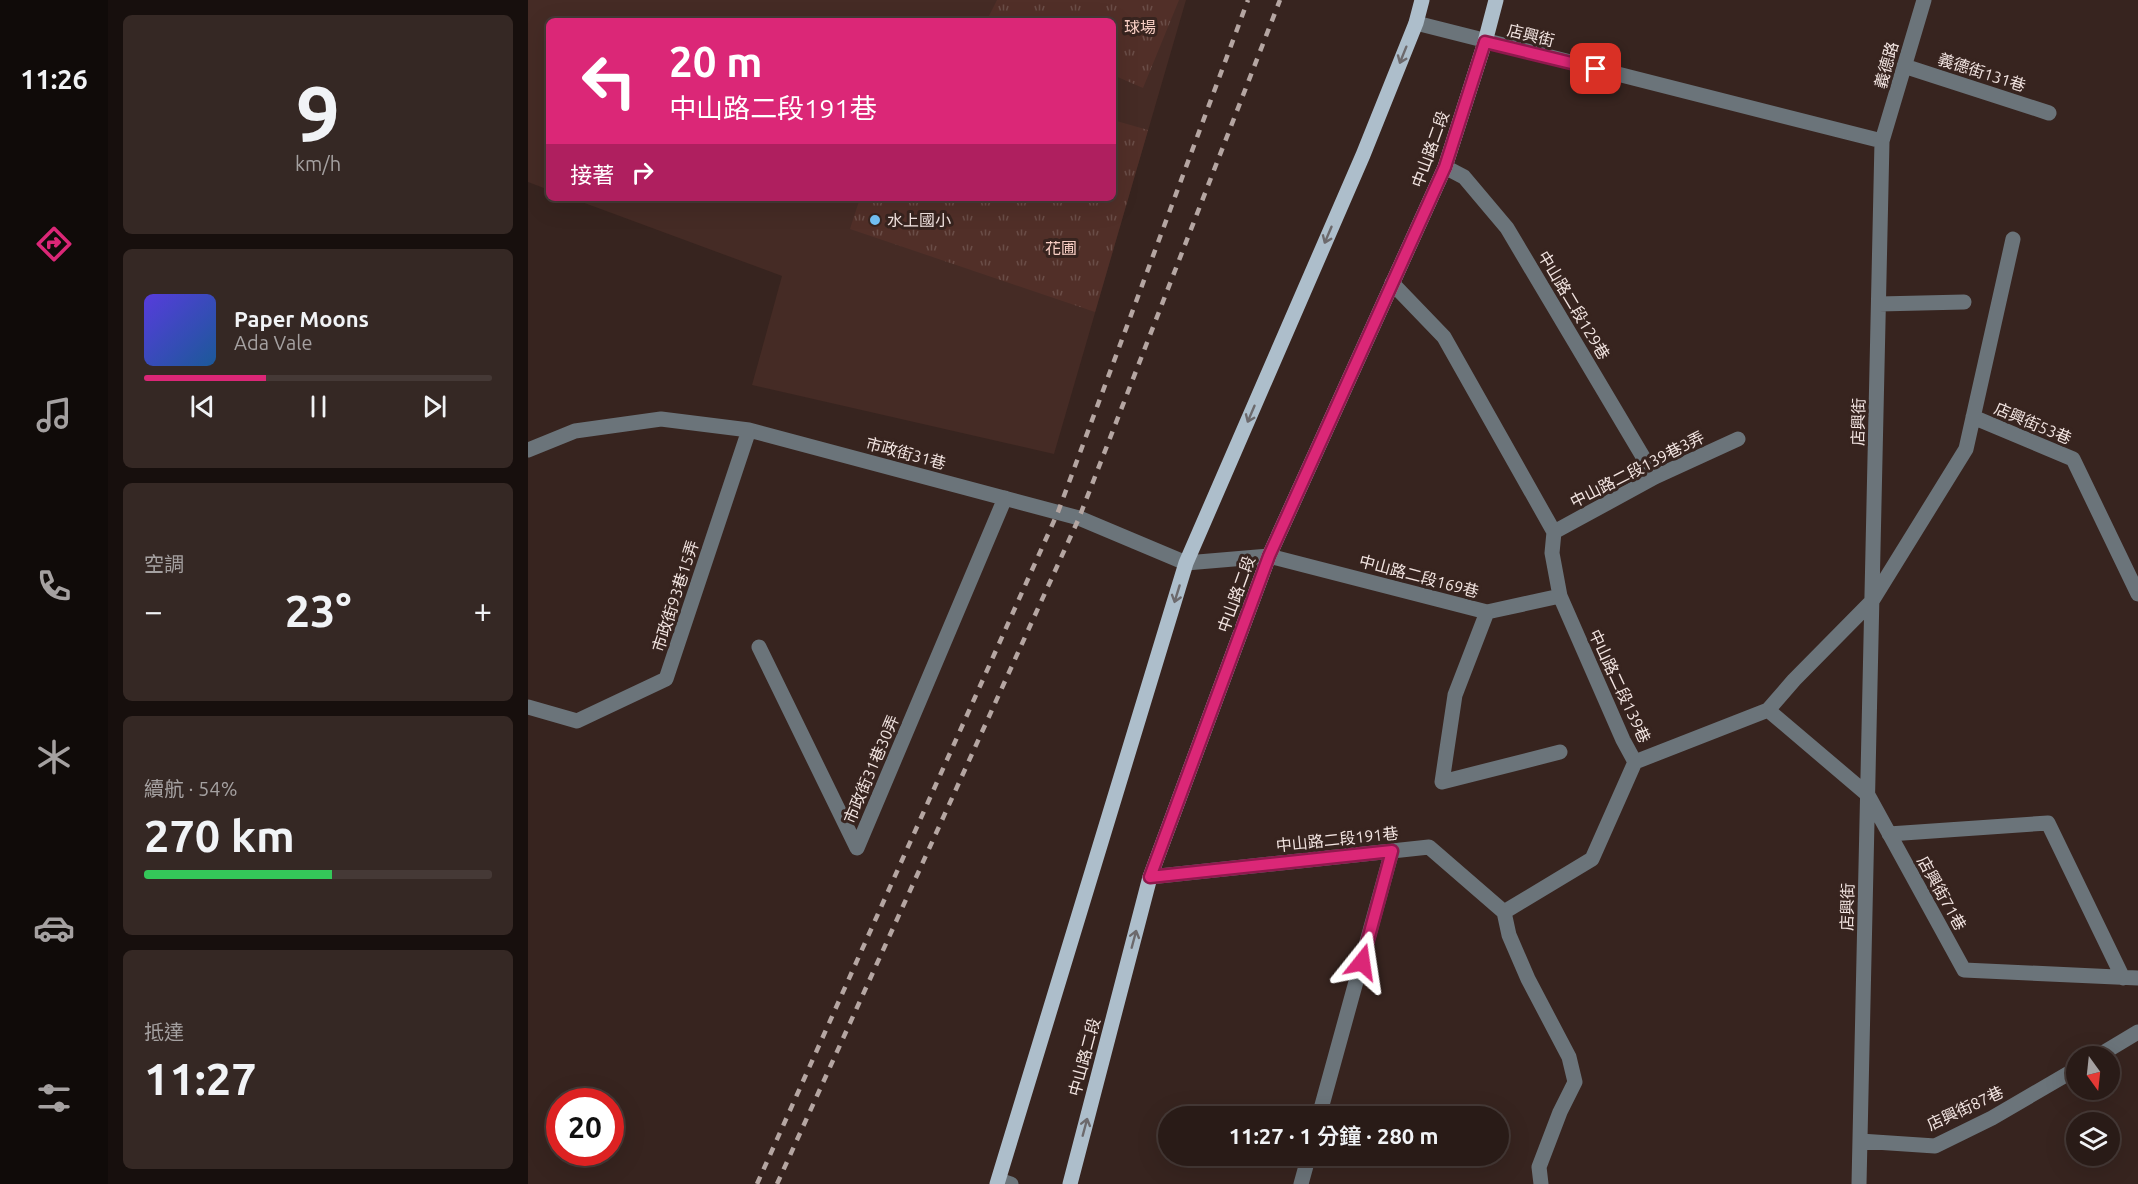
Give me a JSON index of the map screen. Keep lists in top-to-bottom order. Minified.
{"streets":{"main road":["中山路二段"],"street":["店興街","義德路","義德街131巷","中山路二段129巷","店興街53巷","市政街31巷","中山路二段139巷3弄","中山路二段169巷","市政街93巷15弄","中山路二段139巷","市政街31巷30弄","中山路二段191巷","店興街71巷","店興街87巷"]},"crossings":[["店興街","義德路"],["店興街","中山路二段"],["店興街","店興街53巷"],["店興街","店興街71巷"],["店興街","店興街87巷"],["義德路","義德街131巷"],["中山路二段","中山路二段129巷"],["中山路二段","市政街31巷"],["中山路二段","中山路二段169巷"],["中山路二段","中山路二段191巷"],["中山路二段129巷","中山路二段139巷3弄"],["店興街53巷","店興街71巷"],["市政街31巷","中山路二段169巷"],["市政街31巷","市政街93巷15弄"],["市政街31巷","市政街31巷30弄"],["中山路二段139巷3弄","中山路二段139巷"],["中山路二段169巷","中山路二段139巷"],["中山路二段139巷","中山路二段191巷"]],"parks":["球場","花圃"],"places":["水上國小"],"north":"bottom","page":{"tabs":"11:26","tile":[["9","km/h"],"空調",["續航 · 54%","270 km"],["抵達","11:27"]],"turn":["20 m","中山路二段191巷"],"then":"接著","song":["Paper Moons","Ada Vale"],"heat":["−","23°","+"],"limit":"20","trip":"11:27 · 1 分鐘 · 280 m"}}
